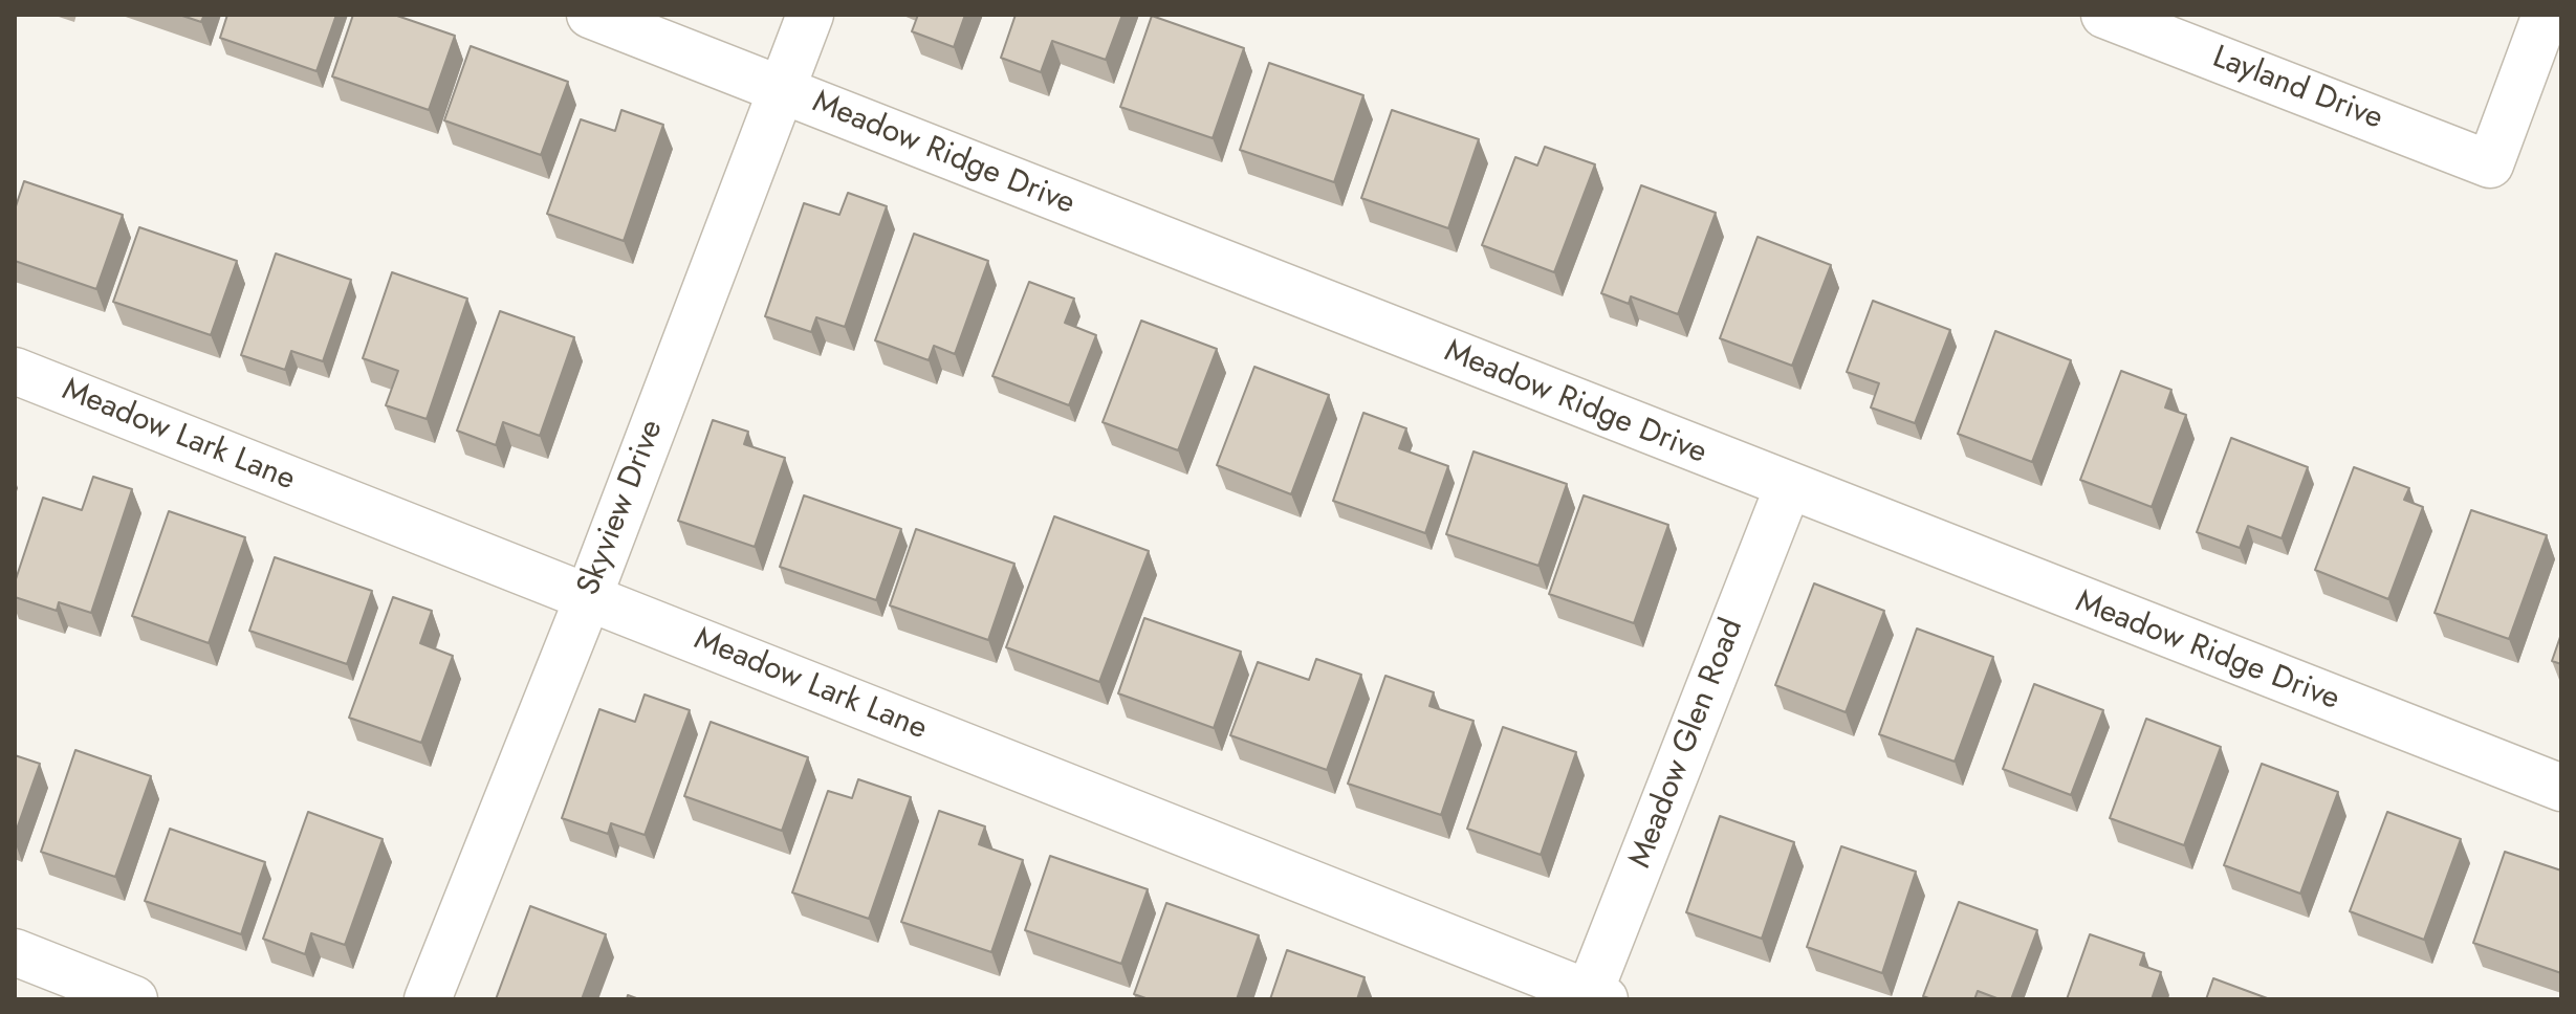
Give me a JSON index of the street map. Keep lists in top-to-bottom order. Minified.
{"streets":{"street":["Layland Drive","Meadow Ridge Drive","Meadow Lark Lane","Skyview Drive","Meadow Glen Road"]},"crossings":[["Meadow Ridge Drive","Skyview Drive"],["Meadow Ridge Drive","Meadow Glen Road"],["Meadow Lark Lane","Skyview Drive"],["Meadow Lark Lane","Meadow Glen Road"]]}
